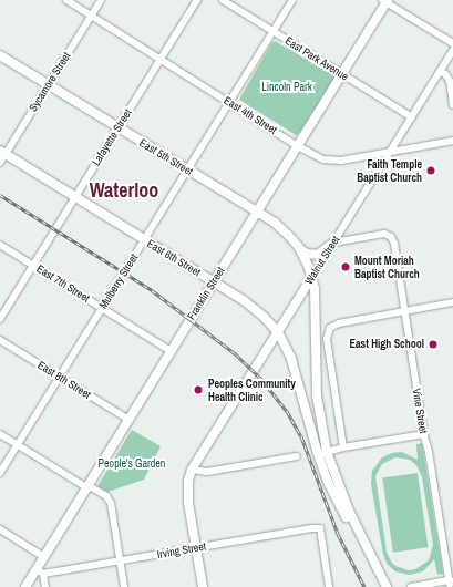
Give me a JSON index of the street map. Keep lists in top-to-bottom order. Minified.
{"streets":{"main road":["East 5th Street","East 6th Street","Walnut Street","Franklin Street"],"street":["East Park Avenue","Sycamore Street","East 4th Street","Lafayette Street","Mulberry Street","East 7th Street","East 8th Street","Vine Street","Irving Street"]},"crossings":[["East Park Avenue","Walnut Street"],["East Park Avenue","Mulberry Street"],["East Park Avenue","Franklin Street"],["Sycamore Street","East 4th Street"],["Sycamore Street","East 5th Street"],["Sycamore Street","East 6th Street"],["East 4th Street","Lafayette Street"],["East 4th Street","Walnut Street"],["East 4th Street","Mulberry Street"],["East 4th Street","Franklin Street"],["Lafayette Street","East 5th Street"],["Lafayette Street","East 6th Street"],["Lafayette Street","East 7th Street"],["East 5th Street","East 6th Street"],["East 5th Street","Walnut Street"],["East 5th Street","Mulberry Street"],["East 5th Street","Franklin Street"],["East 6th Street","Walnut Street"],["East 6th Street","Mulberry Street"],["East 6th Street","Franklin Street"],["Walnut Street","Vine Street"],["Mulberry Street","East 7th Street"],["Mulberry Street","East 8th Street"],["East 7th Street","Franklin Street"],["Franklin Street","East 8th Street"],["Franklin Street","Irving Street"]],"districts":["Waterloo"],"parks":["Lincoln Park","People's Garden"],"places":["Faith Temple Baptist Church","Mount Moriah Baptist Church","East High School","Peoples Community Health Clinic"]}
